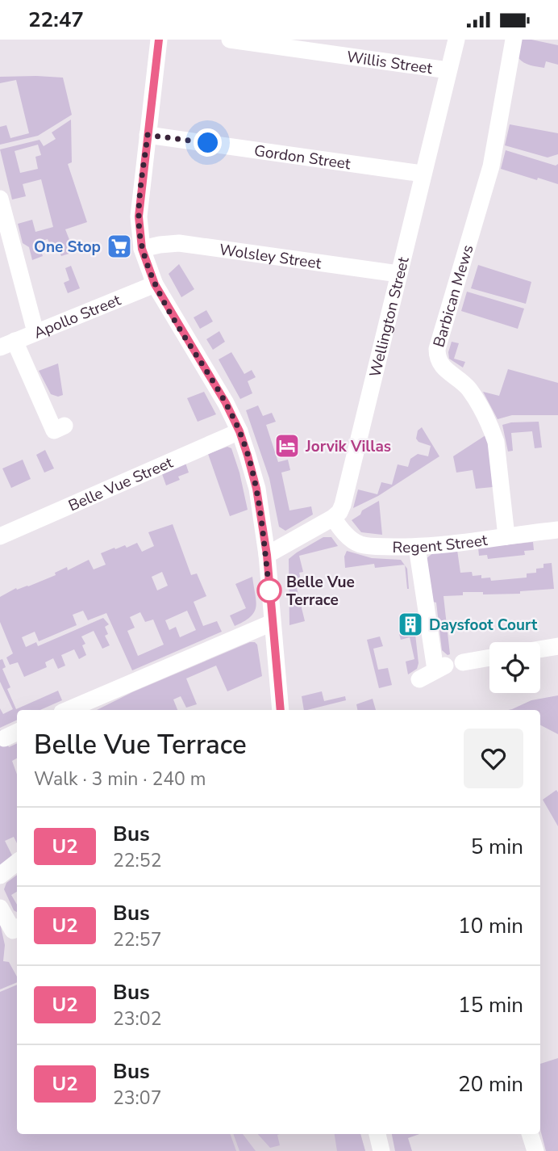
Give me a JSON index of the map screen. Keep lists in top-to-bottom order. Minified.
{"streets":{"street":["Willis Street","Gordon Street","Wolsley Street","Barbican Mews","Apollo Street","Wellington Street","Belle Vue Street","Regent Street"]},"crossings":[["Willis Street","Wellington Street"],["Gordon Street","Wellington Street"],["Wolsley Street","Wellington Street"],["Barbican Mews","Regent Street"],["Wellington Street","Regent Street"]],"places":{"supermarket":["One Stop"],"hotel":["Jorvik Villas"],"other":["Belle Vue Terrace"],"building":["Daysfoot Court"]},"lines":["bus line U2"],"page":{"status":"22:47","heading":["Belle Vue Terrace","Walk · 3 min · 240 m"],"list":[{"mark":"U2","name":"Bus","note":"22:52","value":"5 min"},{"mark":"U2","name":"Bus","note":"22:57","value":"10 min"},{"mark":"U2","name":"Bus","note":"23:02","value":"15 min"},{"mark":"U2","name":"Bus","note":"23:07","value":"20 min"}]}}
